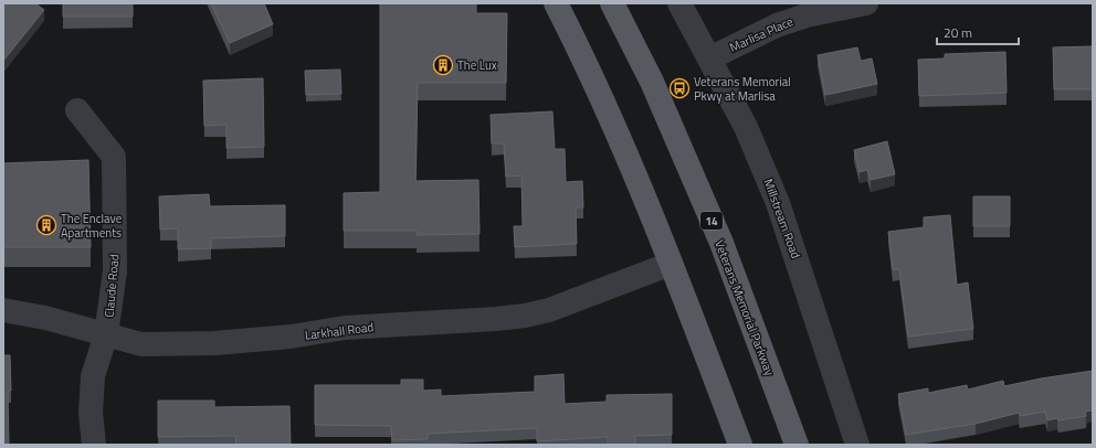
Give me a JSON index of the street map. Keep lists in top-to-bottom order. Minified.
{"streets":{"main road":["14","Veterans Memorial Parkway"],"street":["Marlisa Place","Millstream Road","Claude Road","Larkhall Road"]},"crossings":[["Marlisa Place","Millstream Road"],["Claude Road","Larkhall Road"]],"places":{"building":["The Lux","The Enclave Apartments"],"bus stop":["Veterans Memorial Pkwy at Marlisa"]},"scale_bar":"20 m"}
